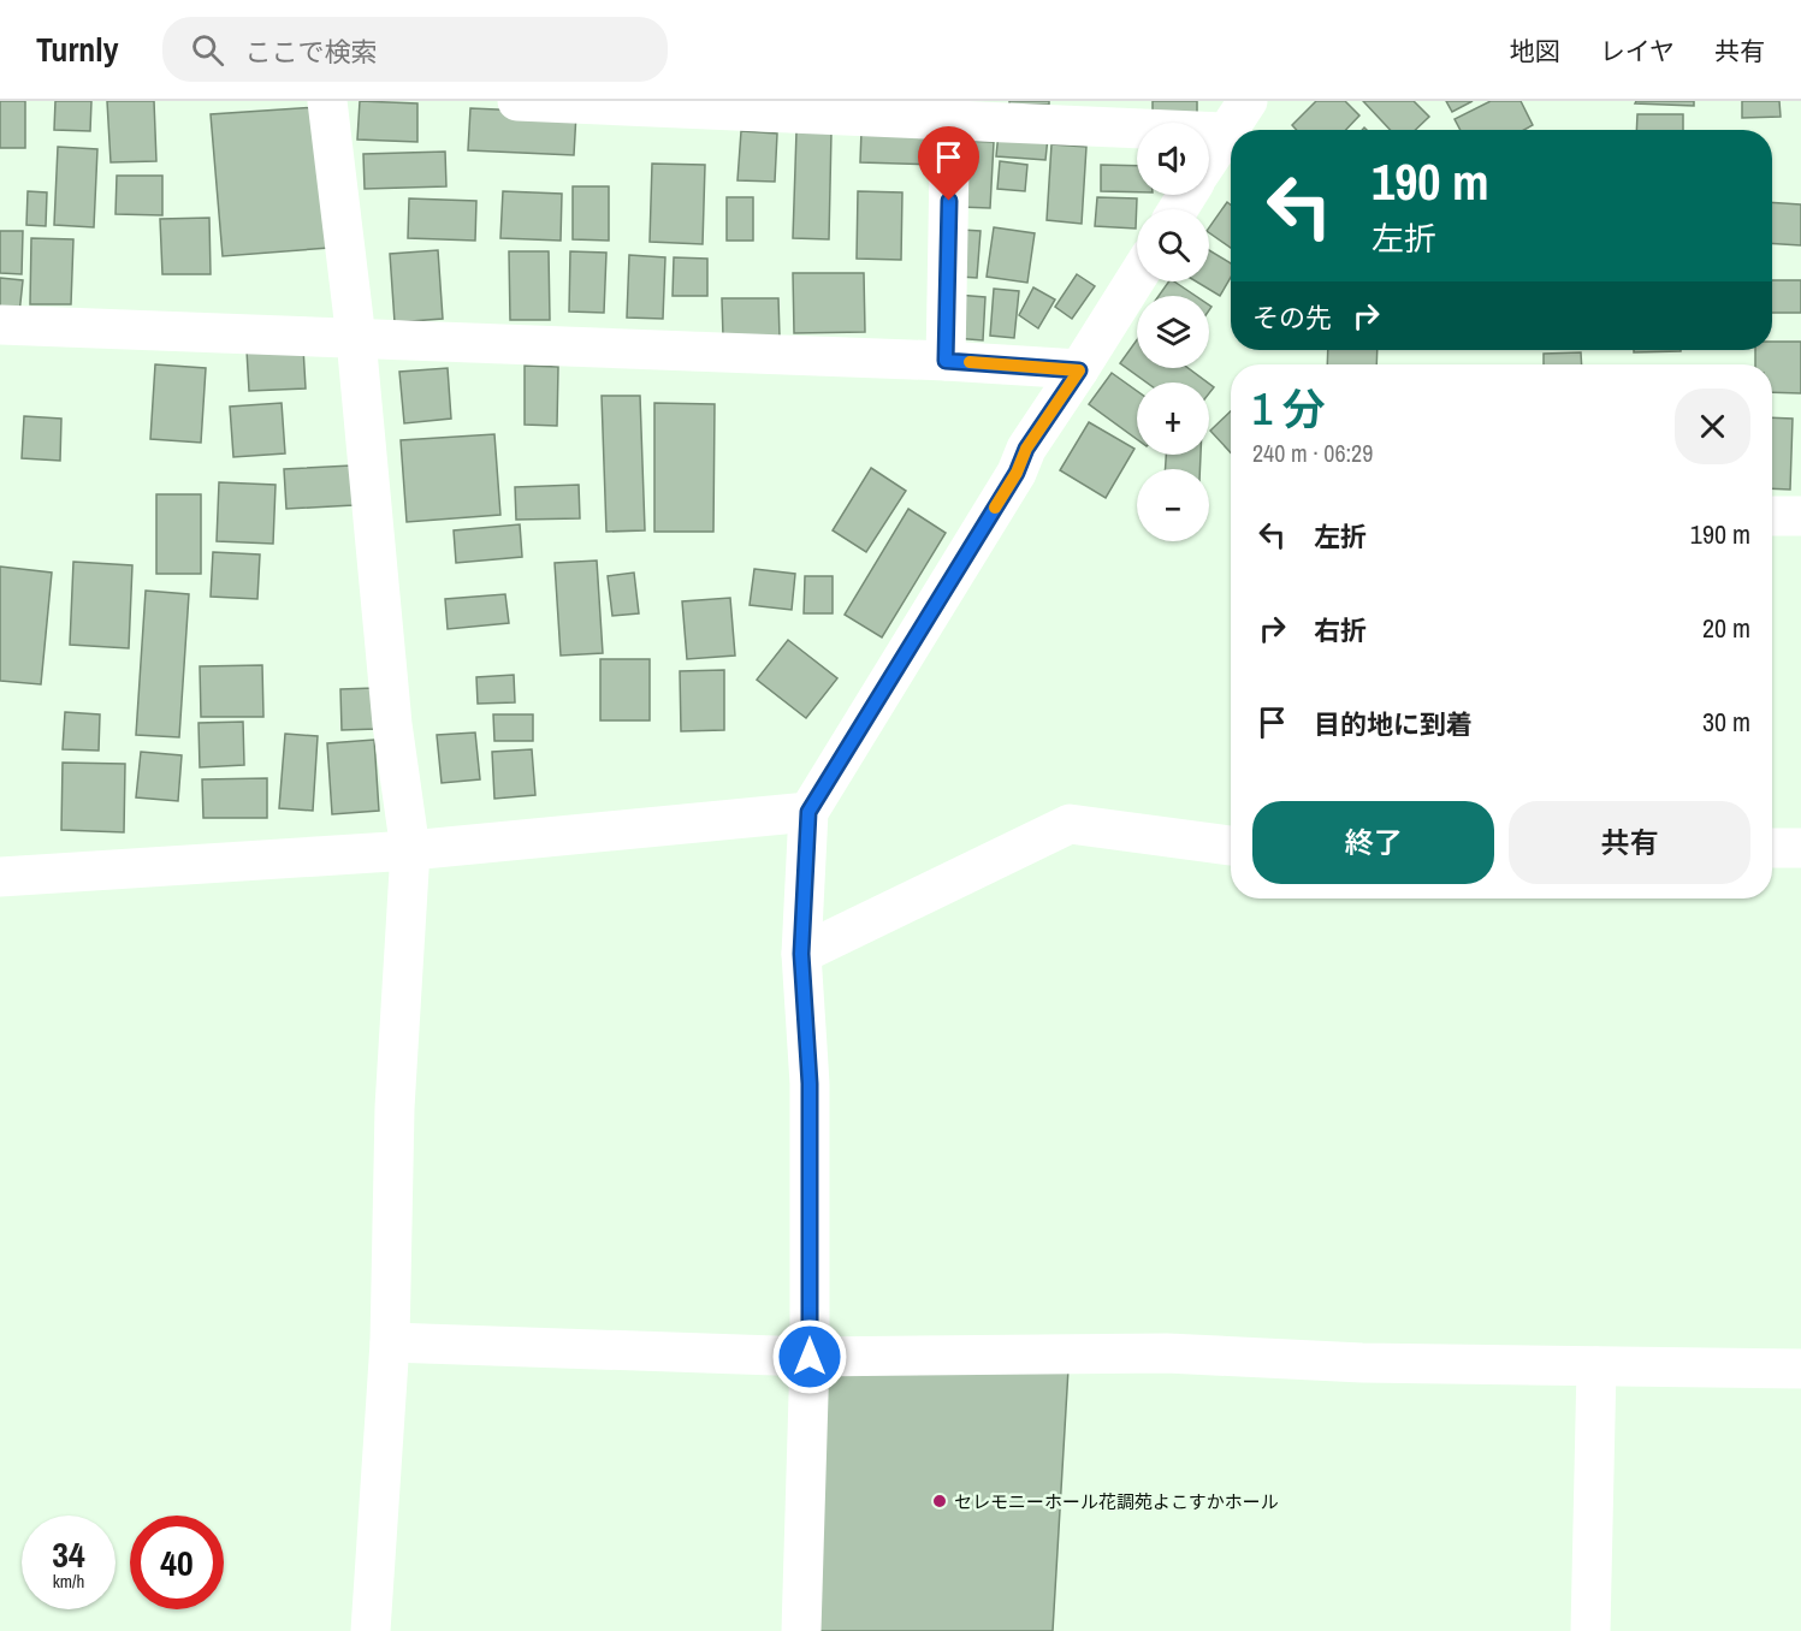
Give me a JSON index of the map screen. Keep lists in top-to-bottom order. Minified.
{"places":["セレモニーホール花調苑よこすかホール"],"page":{"header":"Turnly","search":"ここで検索","nav":["地図","レイヤ","共有"],"map_buttons":["+","−"],"turn":["190 m","左折"],"then":"その先","heading":["1 分","240 m · 06:29"],"list":[{"name":"左折","value":"190 m"},{"name":"右折","value":"20 m"},{"name":"目的地に到着","value":"30 m"}],"buttons":["終了","共有"],"speed":"34 km/h","limit":"40"}}
